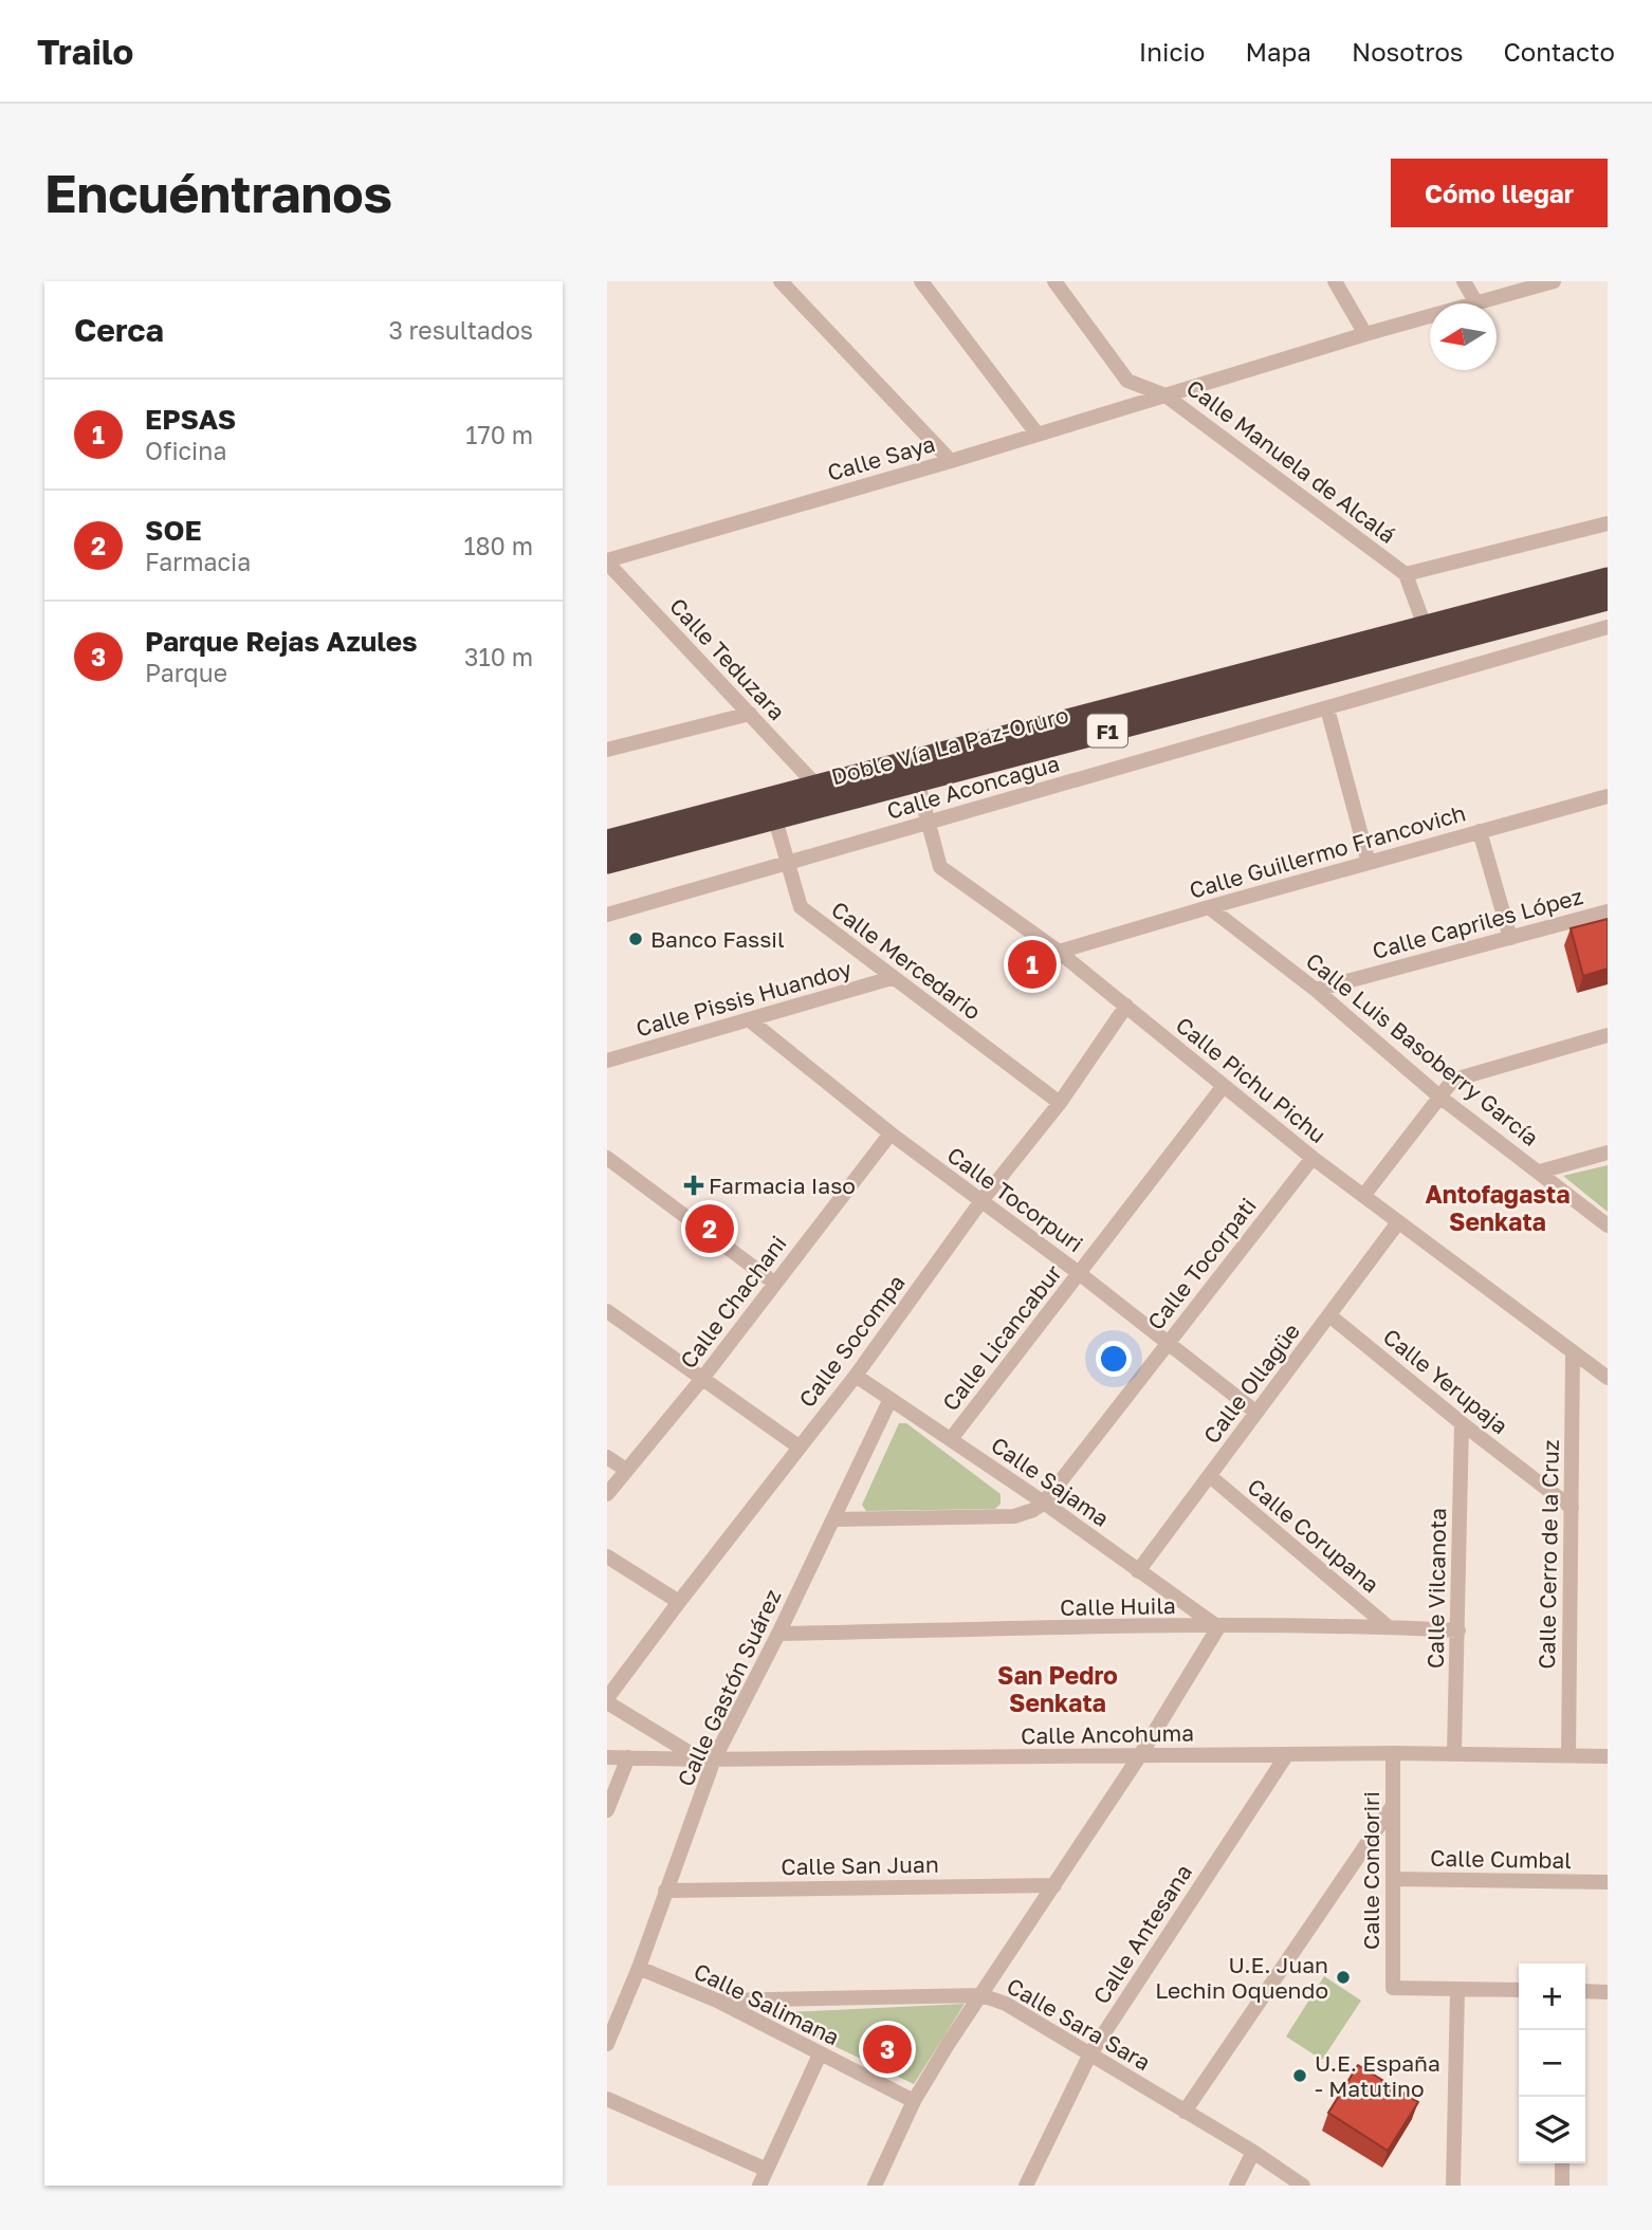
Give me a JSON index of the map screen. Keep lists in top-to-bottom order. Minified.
{"streets":{"highway":["F1","Doble Vía La Paz-Oruro"],"street":["Calle Saya","Calle Manuela de Alcalá","Calle Teduzara","Calle Aconcagua","Calle Guillermo Francovich","Calle Capriles López","Calle Mercedario","Calle Pissis Huandoy","Calle Luis Basoberry García","Calle Pichu Pichu","Calle Tocorpuri","Calle Tocorpati","Calle Chachani","Calle Licancabur","Calle Socompa","Calle Yerupaja","Calle Ollagüe","Calle Sajama","Calle Corupana","Calle Cerro de la Cruz","Calle Vilcanota","Calle Huila","Calle Gastón Suárez","Calle Ancohuma","Calle Cumbal","Calle San Juan","Calle Condoriri","Calle Antesana","Calle Salimana","Calle Sara Sara"]},"crossings":[["Calle Saya","Calle Manuela de Alcalá"],["Calle Saya","Calle Teduzara"],["Calle Manuela de Alcalá","Doble Vía La Paz-Oruro"],["Calle Teduzara","Doble Vía La Paz-Oruro"],["Doble Vía La Paz-Oruro","Calle Mercedario"],["Doble Vía La Paz-Oruro","Calle Pichu Pichu"],["Calle Aconcagua","Calle Mercedario"],["Calle Aconcagua","Calle Pichu Pichu"],["Calle Guillermo Francovich","Calle Luis Basoberry García"],["Calle Guillermo Francovich","Calle Pichu Pichu"],["Calle Capriles López","Calle Luis Basoberry García"],["Calle Mercedario","Calle Pissis Huandoy"],["Calle Mercedario","Calle Socompa"],["Calle Pissis Huandoy","Calle Tocorpuri"],["Calle Pichu Pichu","Calle Tocorpati"],["Calle Pichu Pichu","Calle Licancabur"],["Calle Pichu Pichu","Calle Socompa"],["Calle Pichu Pichu","Calle Ollagüe"],["Calle Pichu Pichu","Calle Cerro de la Cruz"],["Calle Tocorpuri","Calle Tocorpati"],["Calle Tocorpuri","Calle Chachani"],["Calle Tocorpuri","Calle Licancabur"],["Calle Tocorpuri","Calle Socompa"],["Calle Tocorpuri","Calle Ollagüe"],["Calle Tocorpati","Calle Sajama"],["Calle Licancabur","Calle Sajama"],["Calle Socompa","Calle Sajama"],["Calle Yerupaja","Calle Ollagüe"],["Calle Yerupaja","Calle Cerro de la Cruz"],["Calle Yerupaja","Calle Vilcanota"],["Calle Ollagüe","Calle Sajama"],["Calle Ollagüe","Calle Corupana"],["Calle Sajama","Calle Huila"],["Calle Sajama","Calle Gastón Suárez"],["Calle Corupana","Calle Huila"],["Calle Cerro de la Cruz","Calle Ancohuma"],["Calle Vilcanota","Calle Huila"],["Calle Vilcanota","Calle Ancohuma"],["Calle Huila","Calle Gastón Suárez"],["Calle Gastón Suárez","Calle Ancohuma"],["Calle Gastón Suárez","Calle San Juan"],["Calle Gastón Suárez","Calle Salimana"],["Calle Ancohuma","Calle Condoriri"],["Calle Ancohuma","Calle Antesana"],["Calle Cumbal","Calle Condoriri"],["Calle Antesana","Calle Sara Sara"],["Calle Salimana","Calle Sara Sara"]],"districts":["Antofagasta Senkata","San Pedro Senkata"],"places":{"other":["Banco Fassil","U.E. Juan Lechin Oquendo","U.E. España - Matutino"],"health":["Farmacia Iaso"]},"north":"left","page":{"header":"Trailo","nav":["Inicio","Mapa","Nosotros","Contacto"],"buttons":"Cómo llegar","title":"Encuéntranos","heading":["Cerca","3 resultados"],"list":[{"mark":"1","name":"EPSAS","note":"Oficina","value":"170 m"},{"mark":"2","name":"SOE","note":"Farmacia","value":"180 m"},{"mark":"3","name":"Parque Rejas Azules","note":"Parque","value":"310 m"}],"pins":["1","2","3"],"map_buttons":["+","−"]}}
